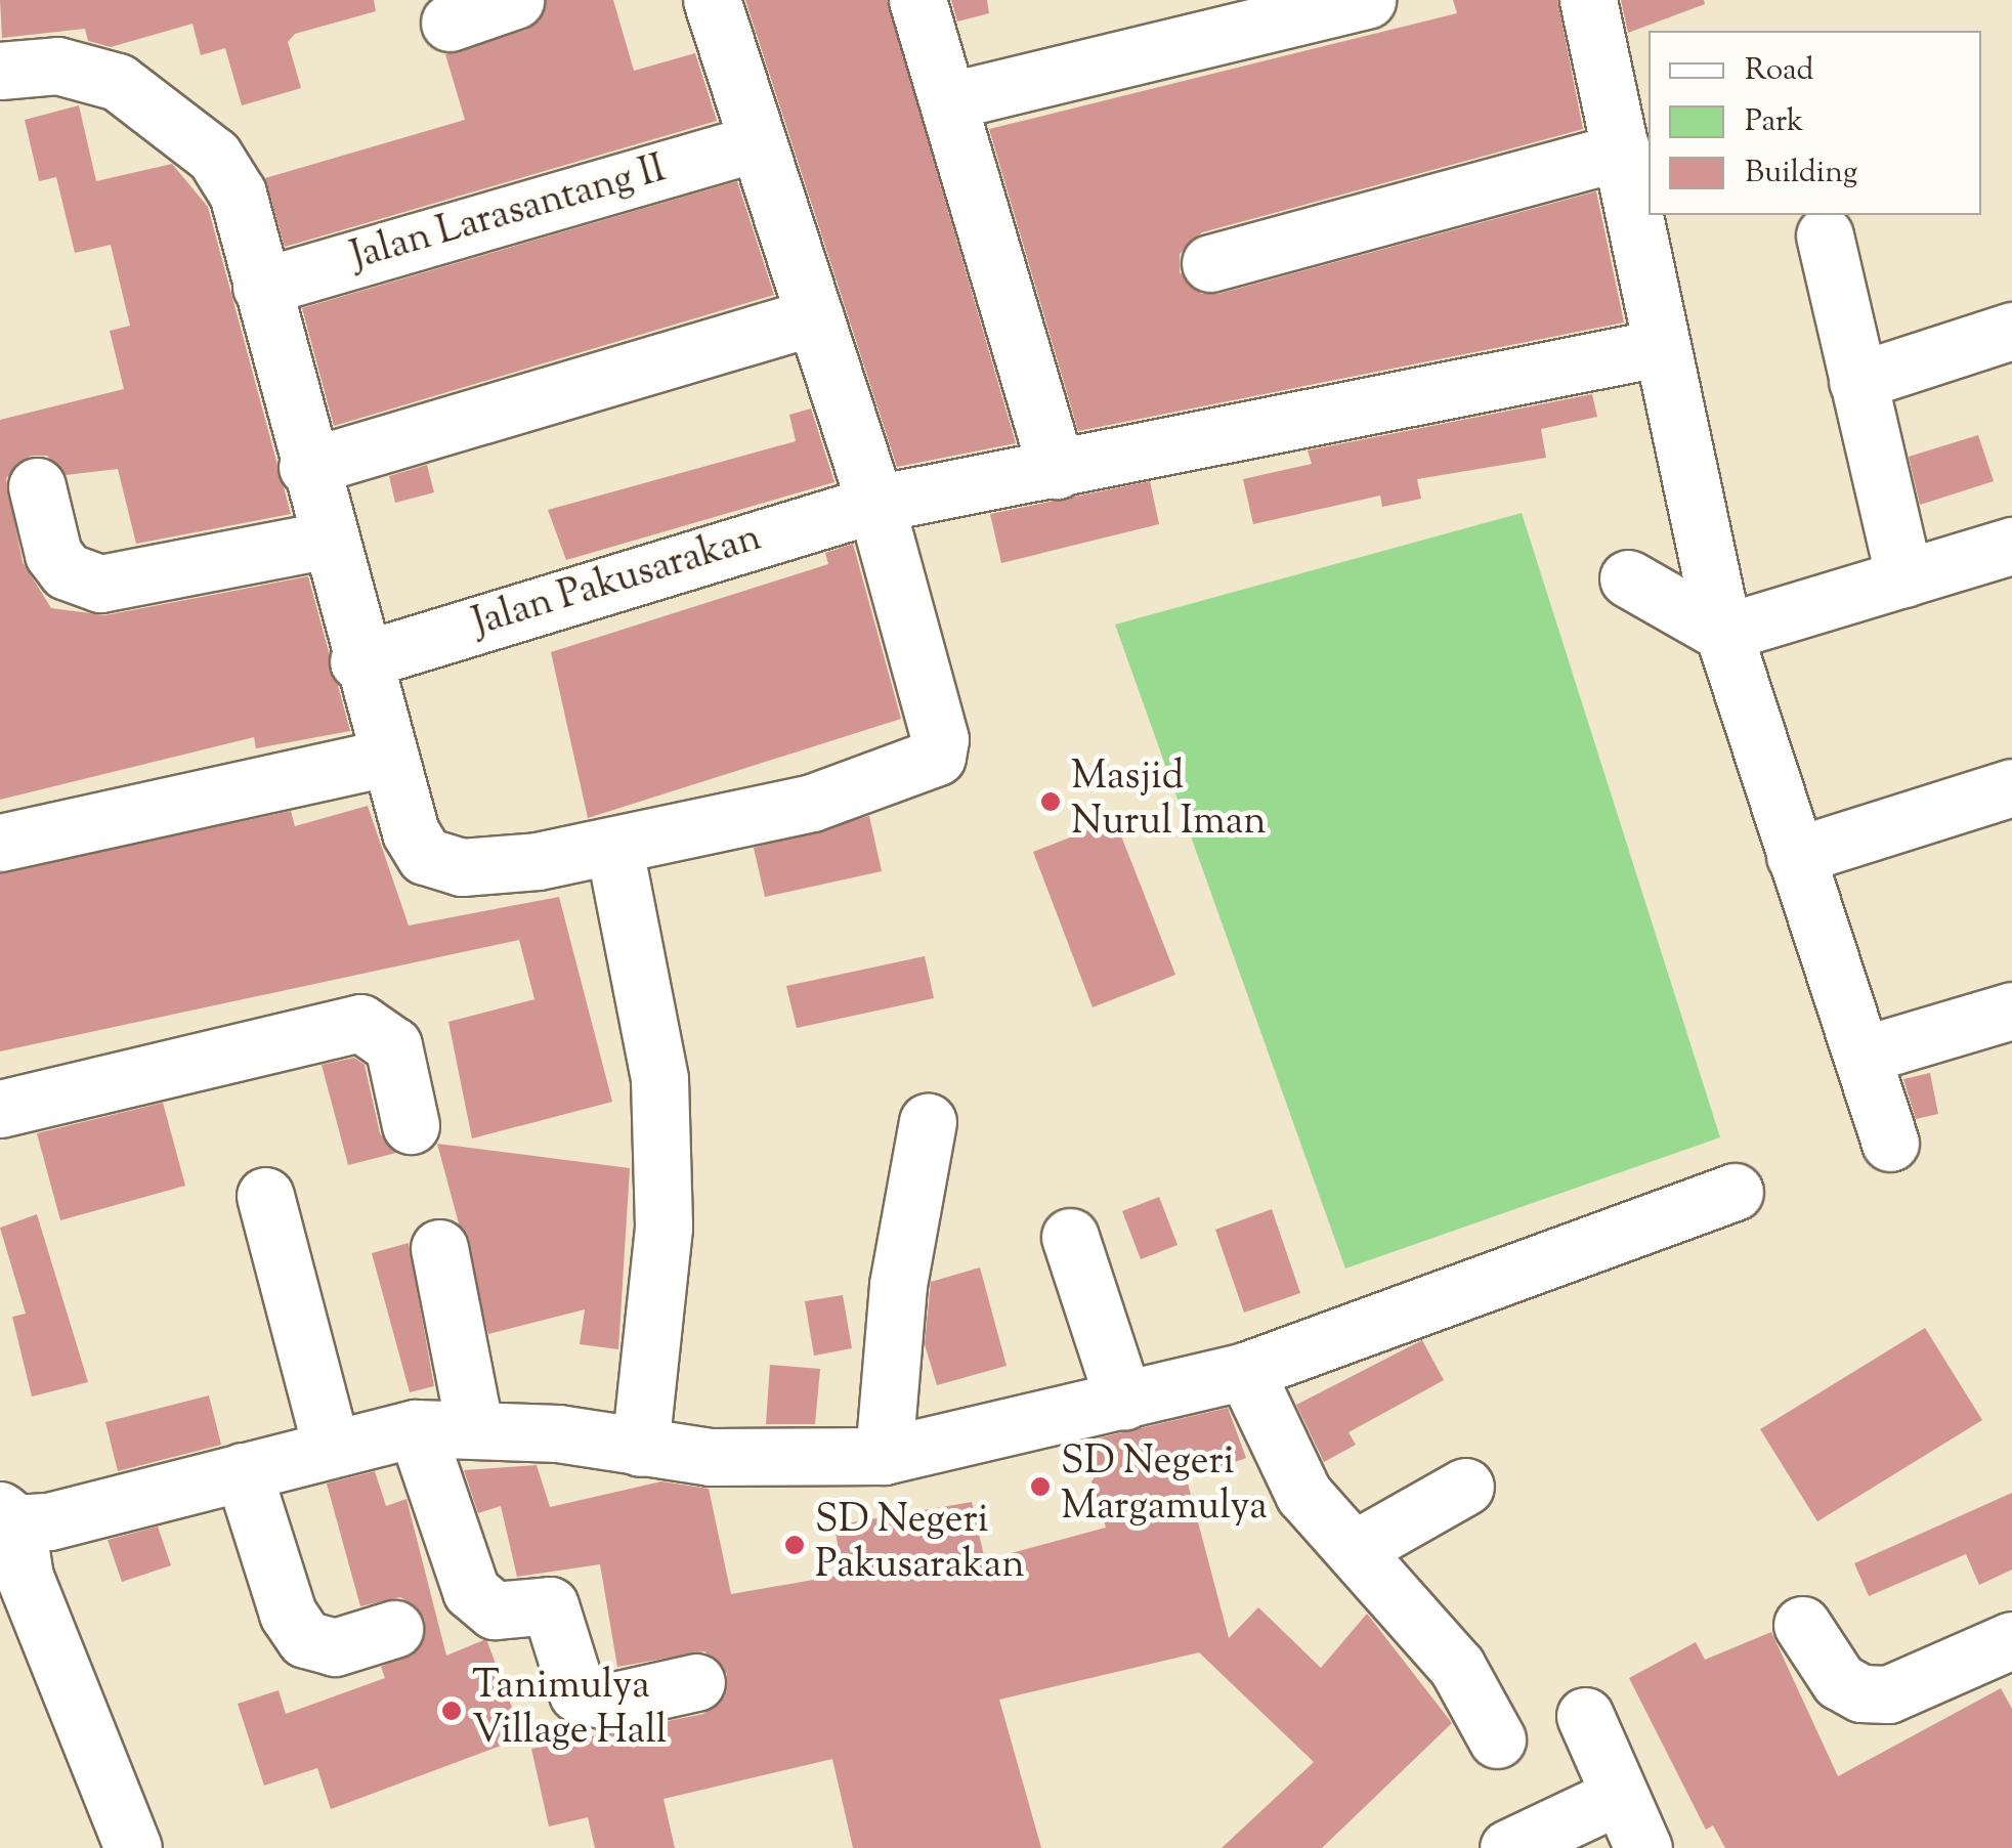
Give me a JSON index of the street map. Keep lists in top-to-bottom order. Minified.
{"streets":{"street":["Jalan Larasantang II","Jalan Pakusarakan"]},"places":["Masjid Nurul Iman","SD Negeri Margamulya","SD Negeri Pakusarakan","Tanimulya Village Hall"],"legend":["Road","Park","Building"]}
